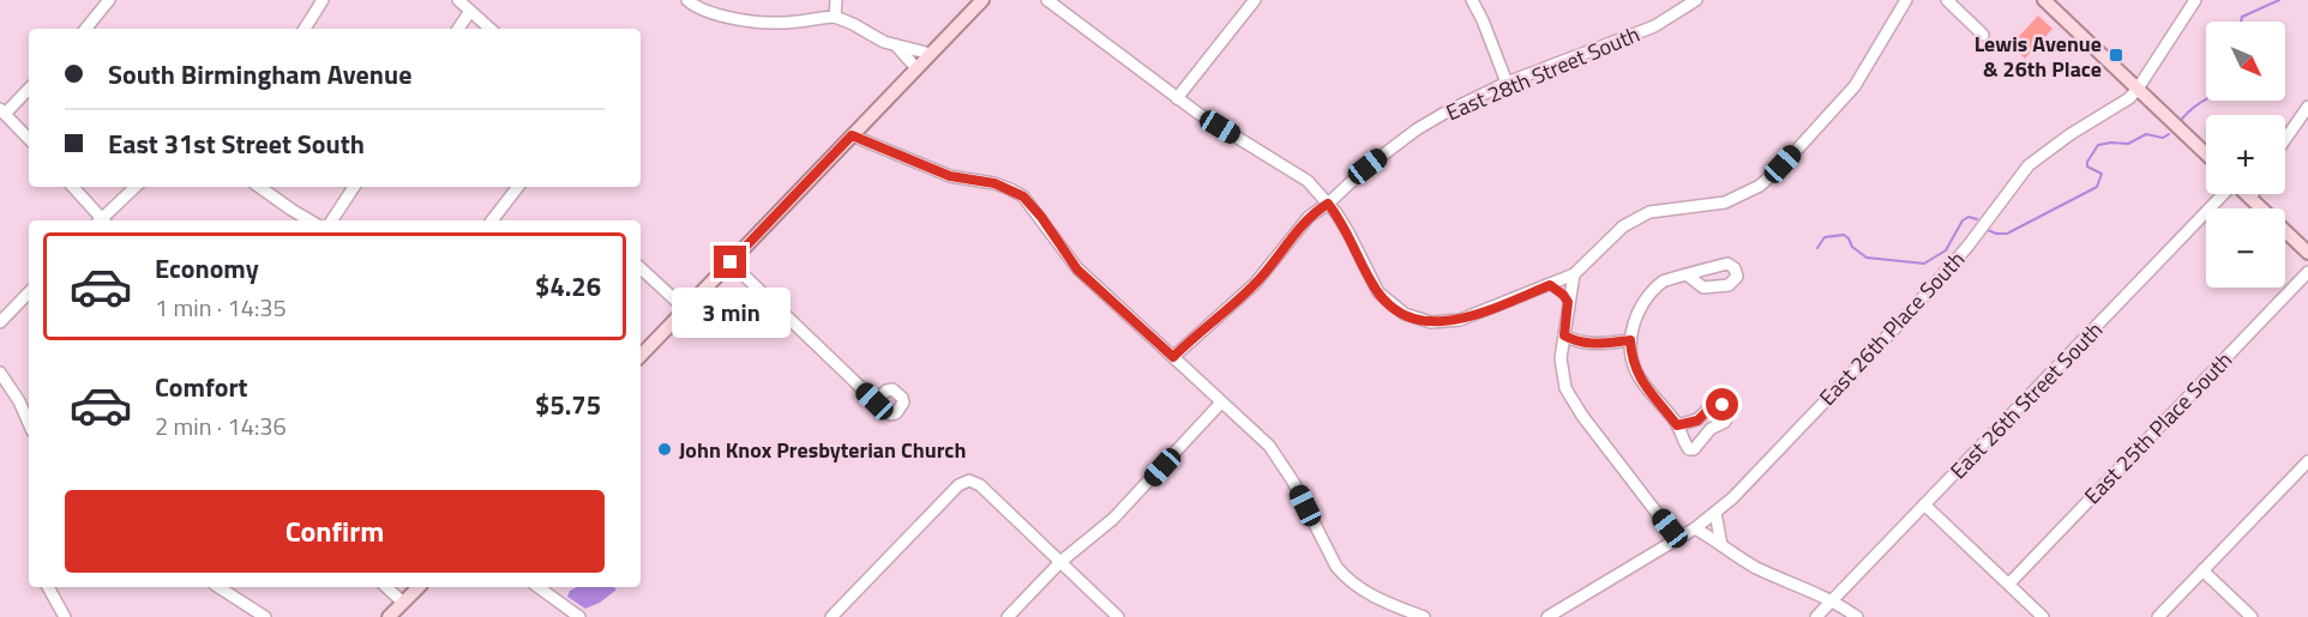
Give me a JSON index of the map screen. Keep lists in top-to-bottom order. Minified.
{"streets":{"street":["East 28th Street South","East 26th Place South","East 26th Street South","East 25th Place South"]},"places":{"transit":["Lewis Avenue & 26th Place"],"other":["John Knox Presbyterian Church"]},"north":"bottom right","page":{"map_buttons":["+","−"],"banner":["South Birmingham Avenue","East 31st Street South"],"list":[{"name":"Economy","note":"1 min · 14:35","value":"$4.26"},{"name":"Comfort","note":"2 min · 14:36","value":"$5.75"}],"bubble":"3 min","buttons":"Confirm"}}
